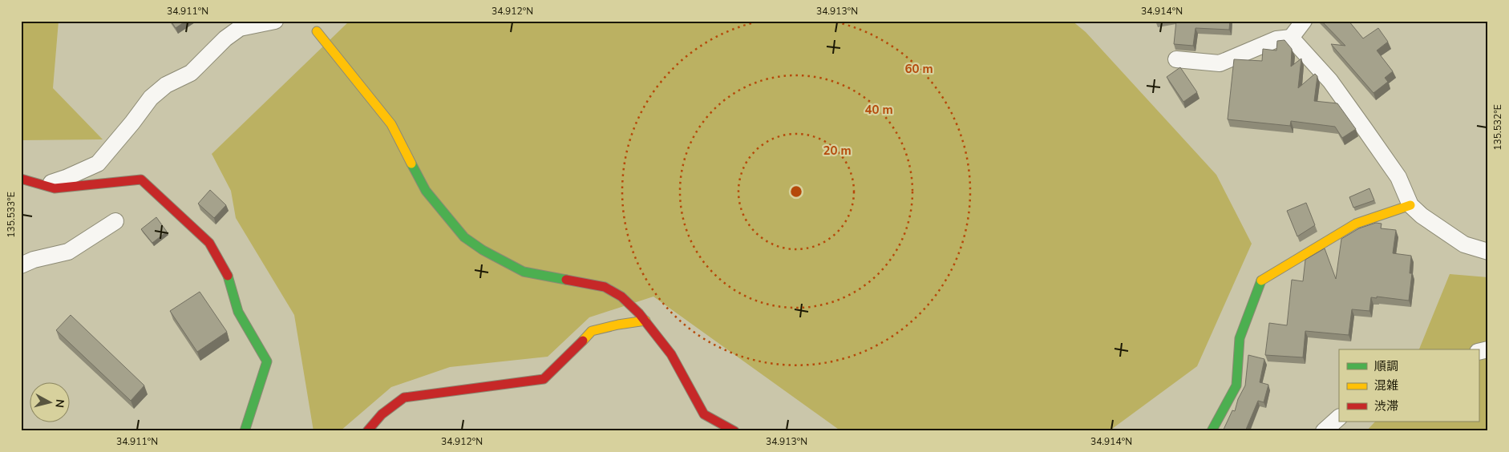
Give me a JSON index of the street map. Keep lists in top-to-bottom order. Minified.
{"legend":["順調","混雑","渋滞"],"north":"right","coordinates":["34.911°N","34.912°N","34.913°N","34.914°N","135.532°E","135.533°E"],"rings":["60 m","40 m","20 m"]}
